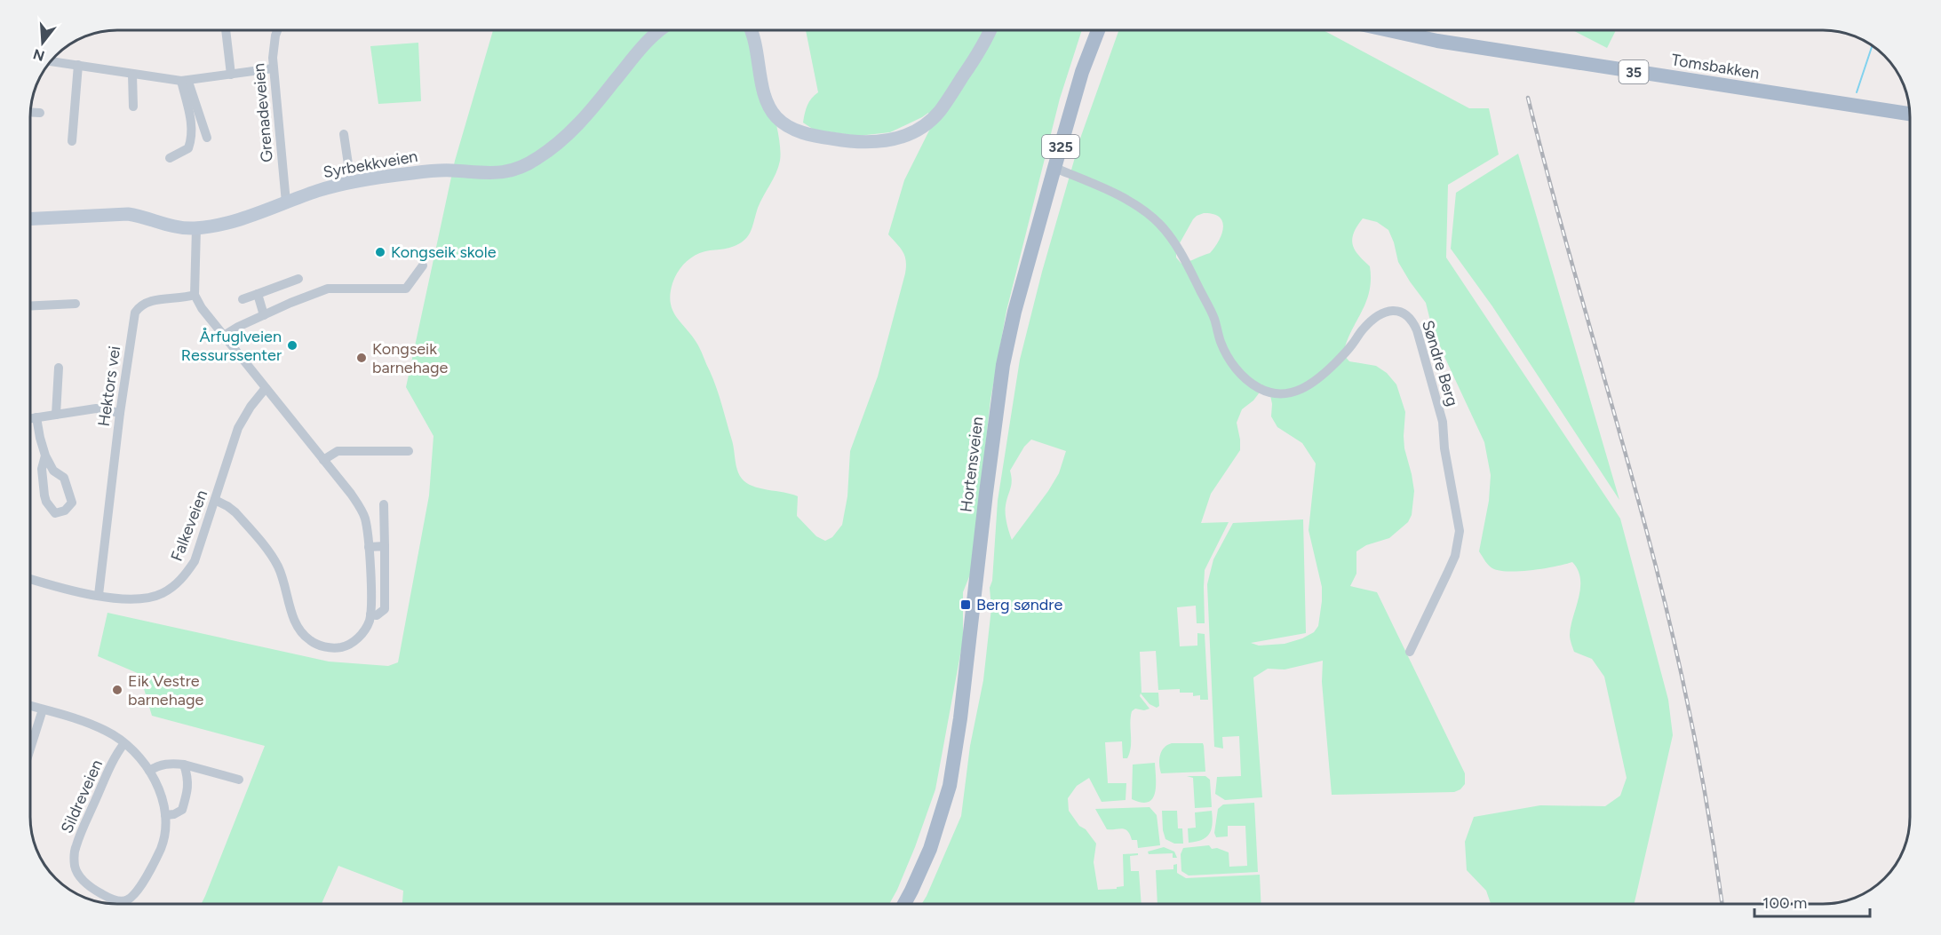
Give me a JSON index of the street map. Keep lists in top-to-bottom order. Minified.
{"streets":{"main road":["Tomsbakken","35","325","Syrbekkveien","Hortensveien"],"street":["Grenadeveien","Søndre Berg","Hektors vei","Falkeveien","Sildreveien"]},"crossings":[["Grenadeveien","Syrbekkveien"],["Søndre Berg","Hortensveien"],["Hektors vei","Falkeveien"]],"places":{"other":["Kongseik skole","Årfuglveien Ressurssenter","Kongseik barnehage","Eik Vestre barnehage"],"transit":["Berg søndre"]},"scale_bar":"100 m","north":"bottom"}
